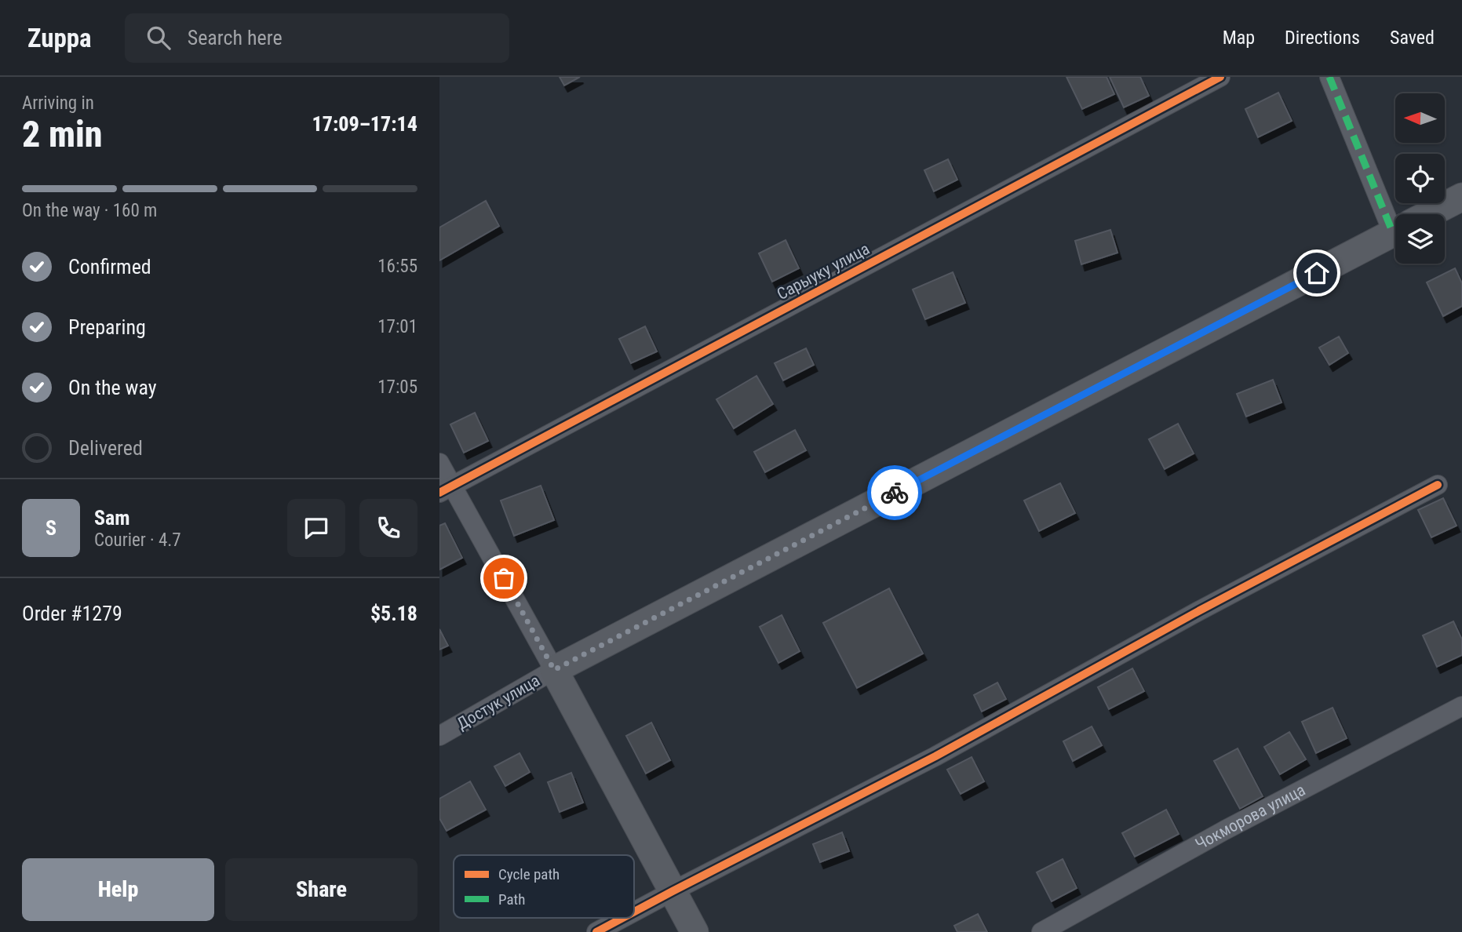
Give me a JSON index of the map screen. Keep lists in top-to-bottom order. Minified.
{"streets":{"main road":["Достук улица"],"street":["Сарыуку улица","Чокморова улица"]},"legend":["Cycle path","Path"],"north":"left","page":{"header":"Zuppa","search":"Search here","nav":["Map","Directions","Saved"],"heading":["2 min","Arriving in","17:09–17:14"],"panel":["Sam","Courier · 4.7","Order #1279","$5.18"],"bar":"On the way · 160 m","list":[["Confirmed","16:55"],["Preparing","17:01"],["On the way","17:05"],"Delivered"],"round":"S","buttons":["Help","Share"]}}
